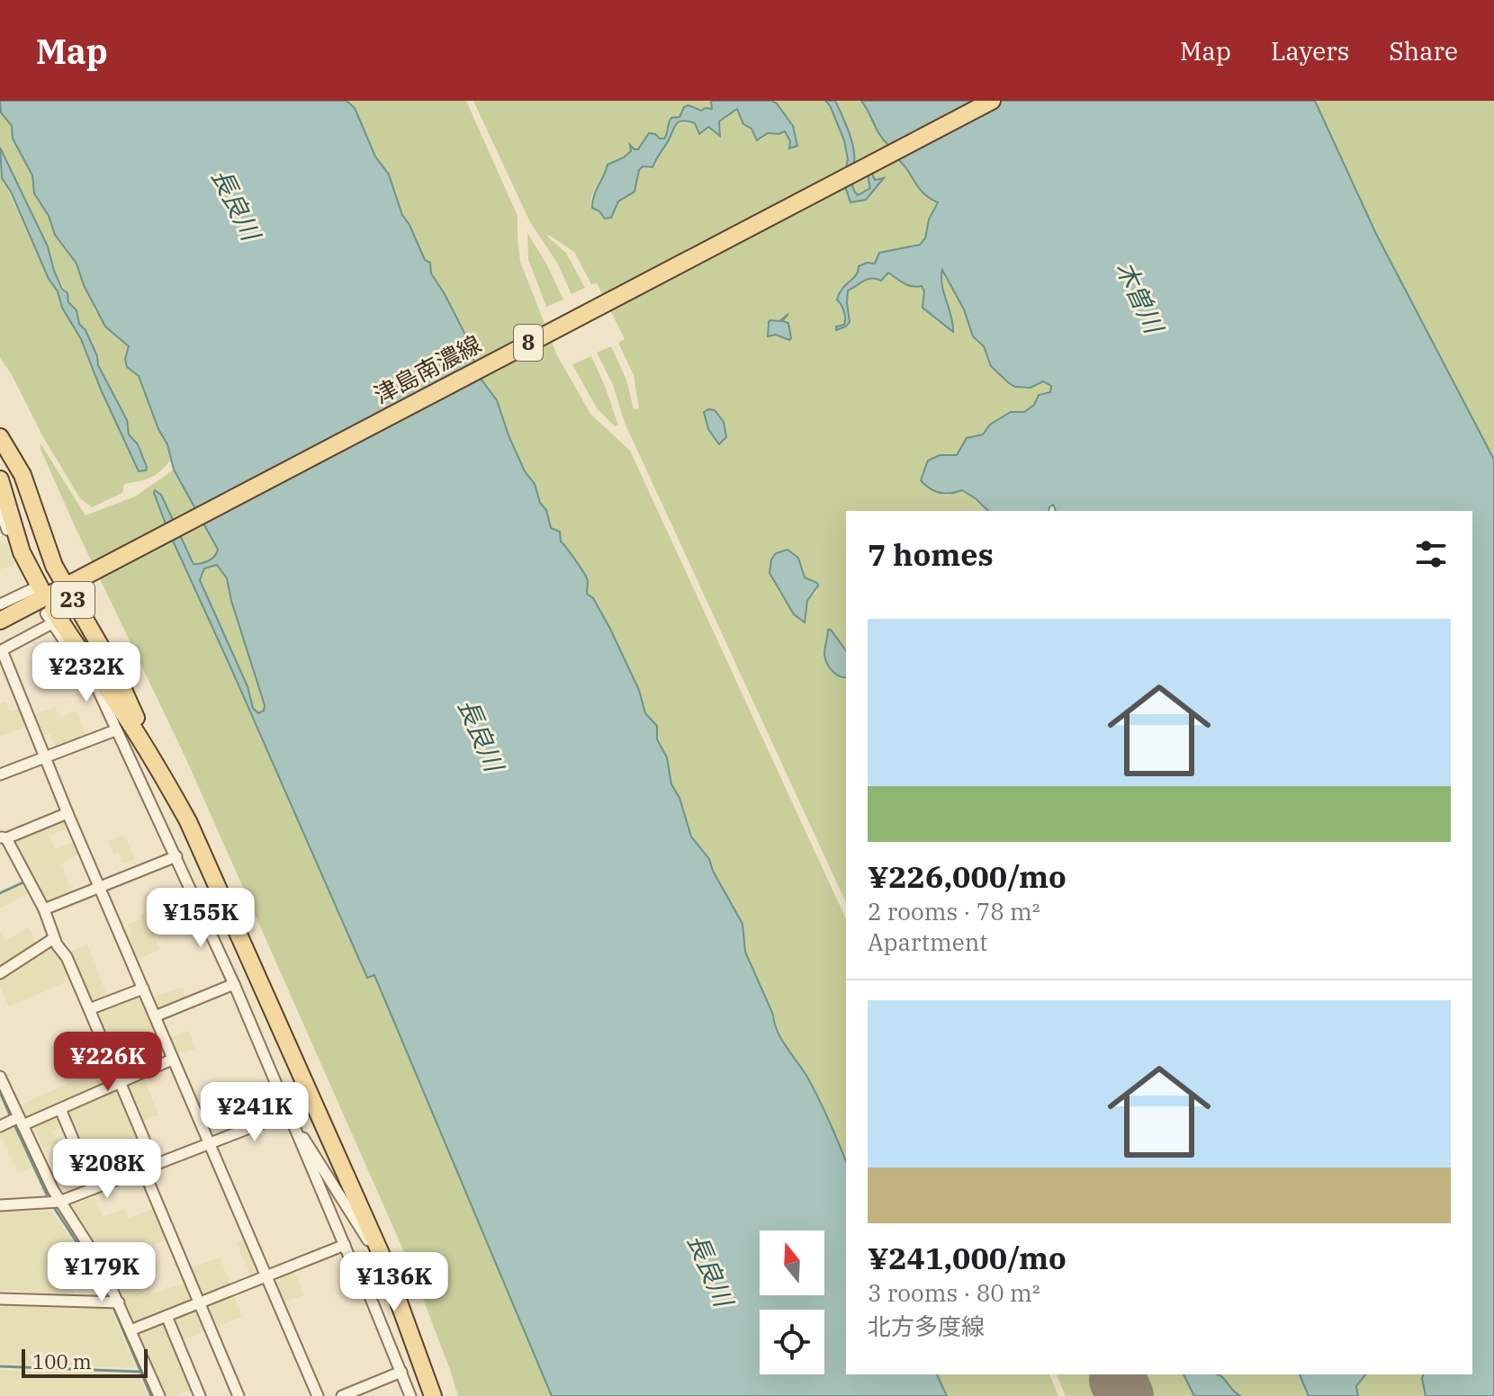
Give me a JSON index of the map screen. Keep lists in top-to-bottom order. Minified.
{"streets":{"main road":["8","津島南濃線","23"]},"crossings":[["津島南濃線","23"]],"water":["長良川","木曽川"],"scale_bar":"100 m","north":"top","page":{"header":"Map","nav":["Map","Layers","Share"],"heading":"7 homes","list":[{"name":"¥226,000/mo","note":"2 rooms · 78 m² · Apartment"},{"name":"¥241,000/mo","note":"3 rooms · 80 m² · 北方多度線"}],"price":["¥232K","¥155K","¥226K","¥241K","¥208K","¥179K","¥136K"],"scale":"100 m"}}
